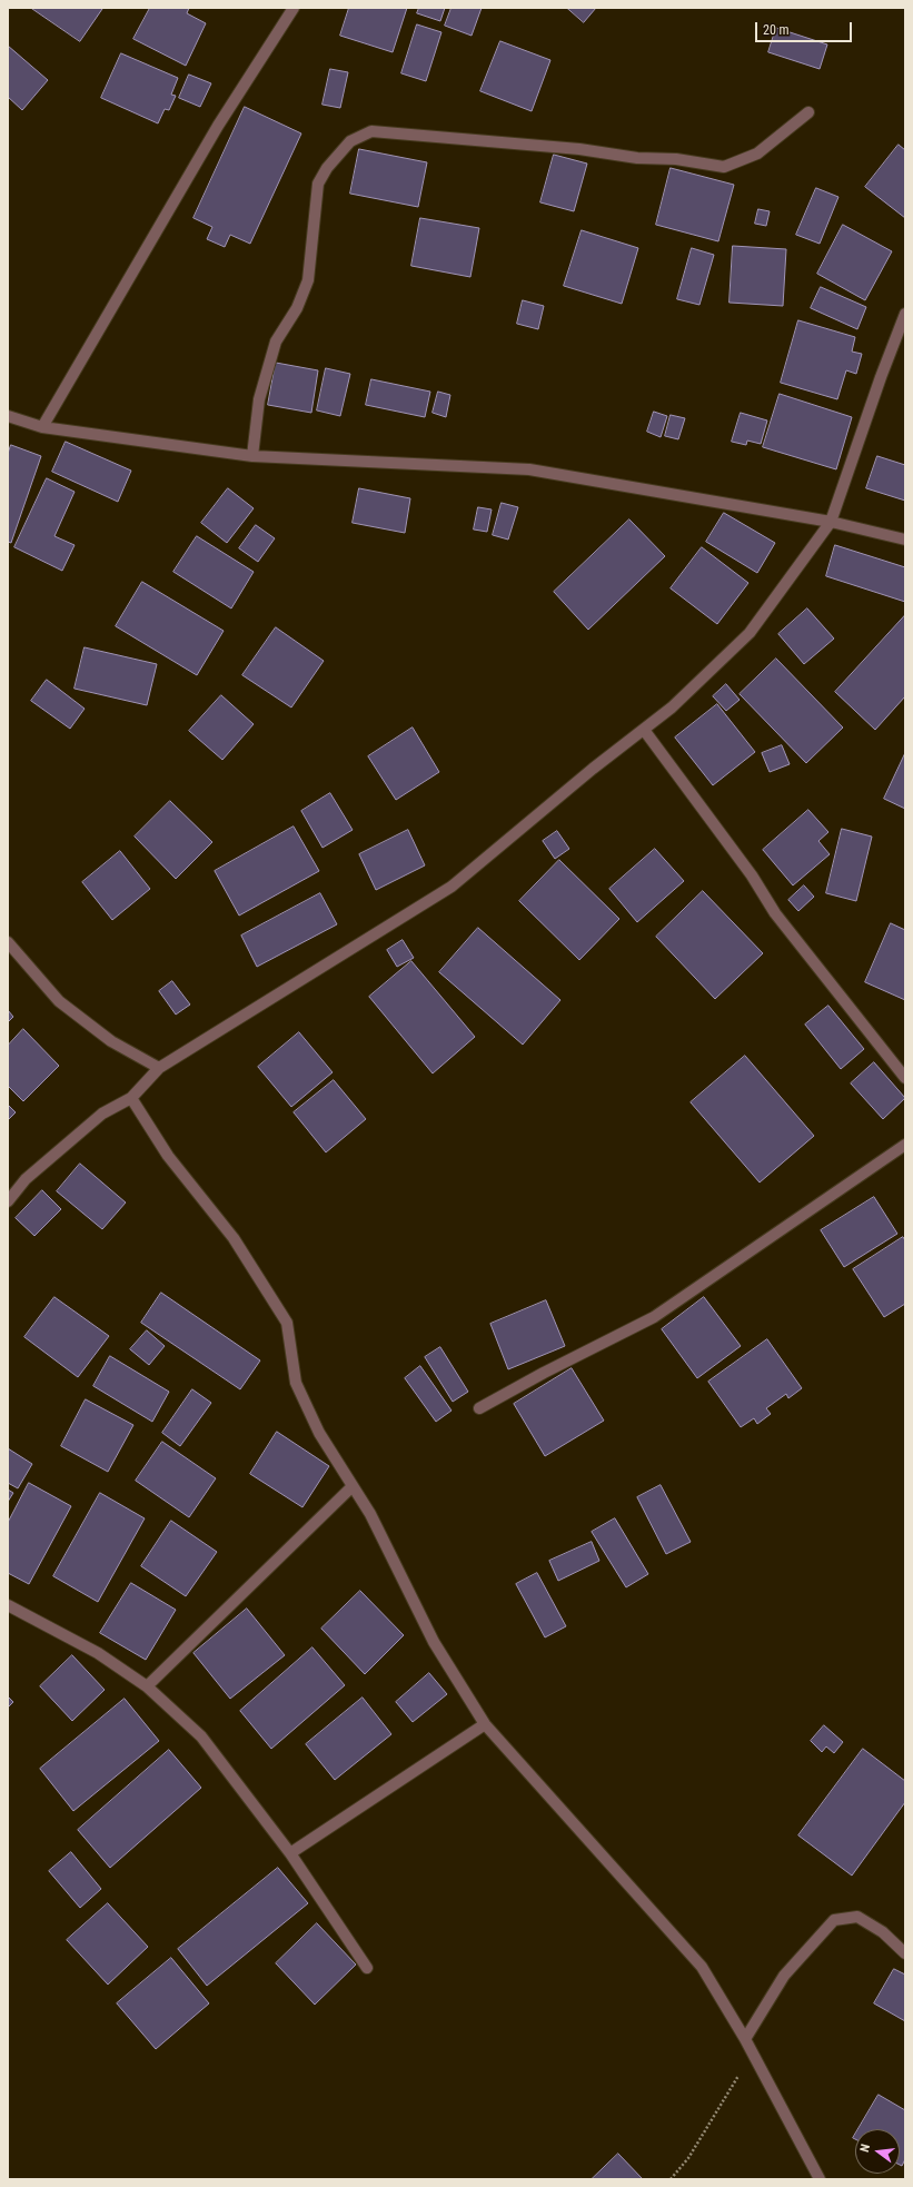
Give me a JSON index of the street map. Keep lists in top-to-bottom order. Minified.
{"scale_bar":"20 m","north":"left"}
